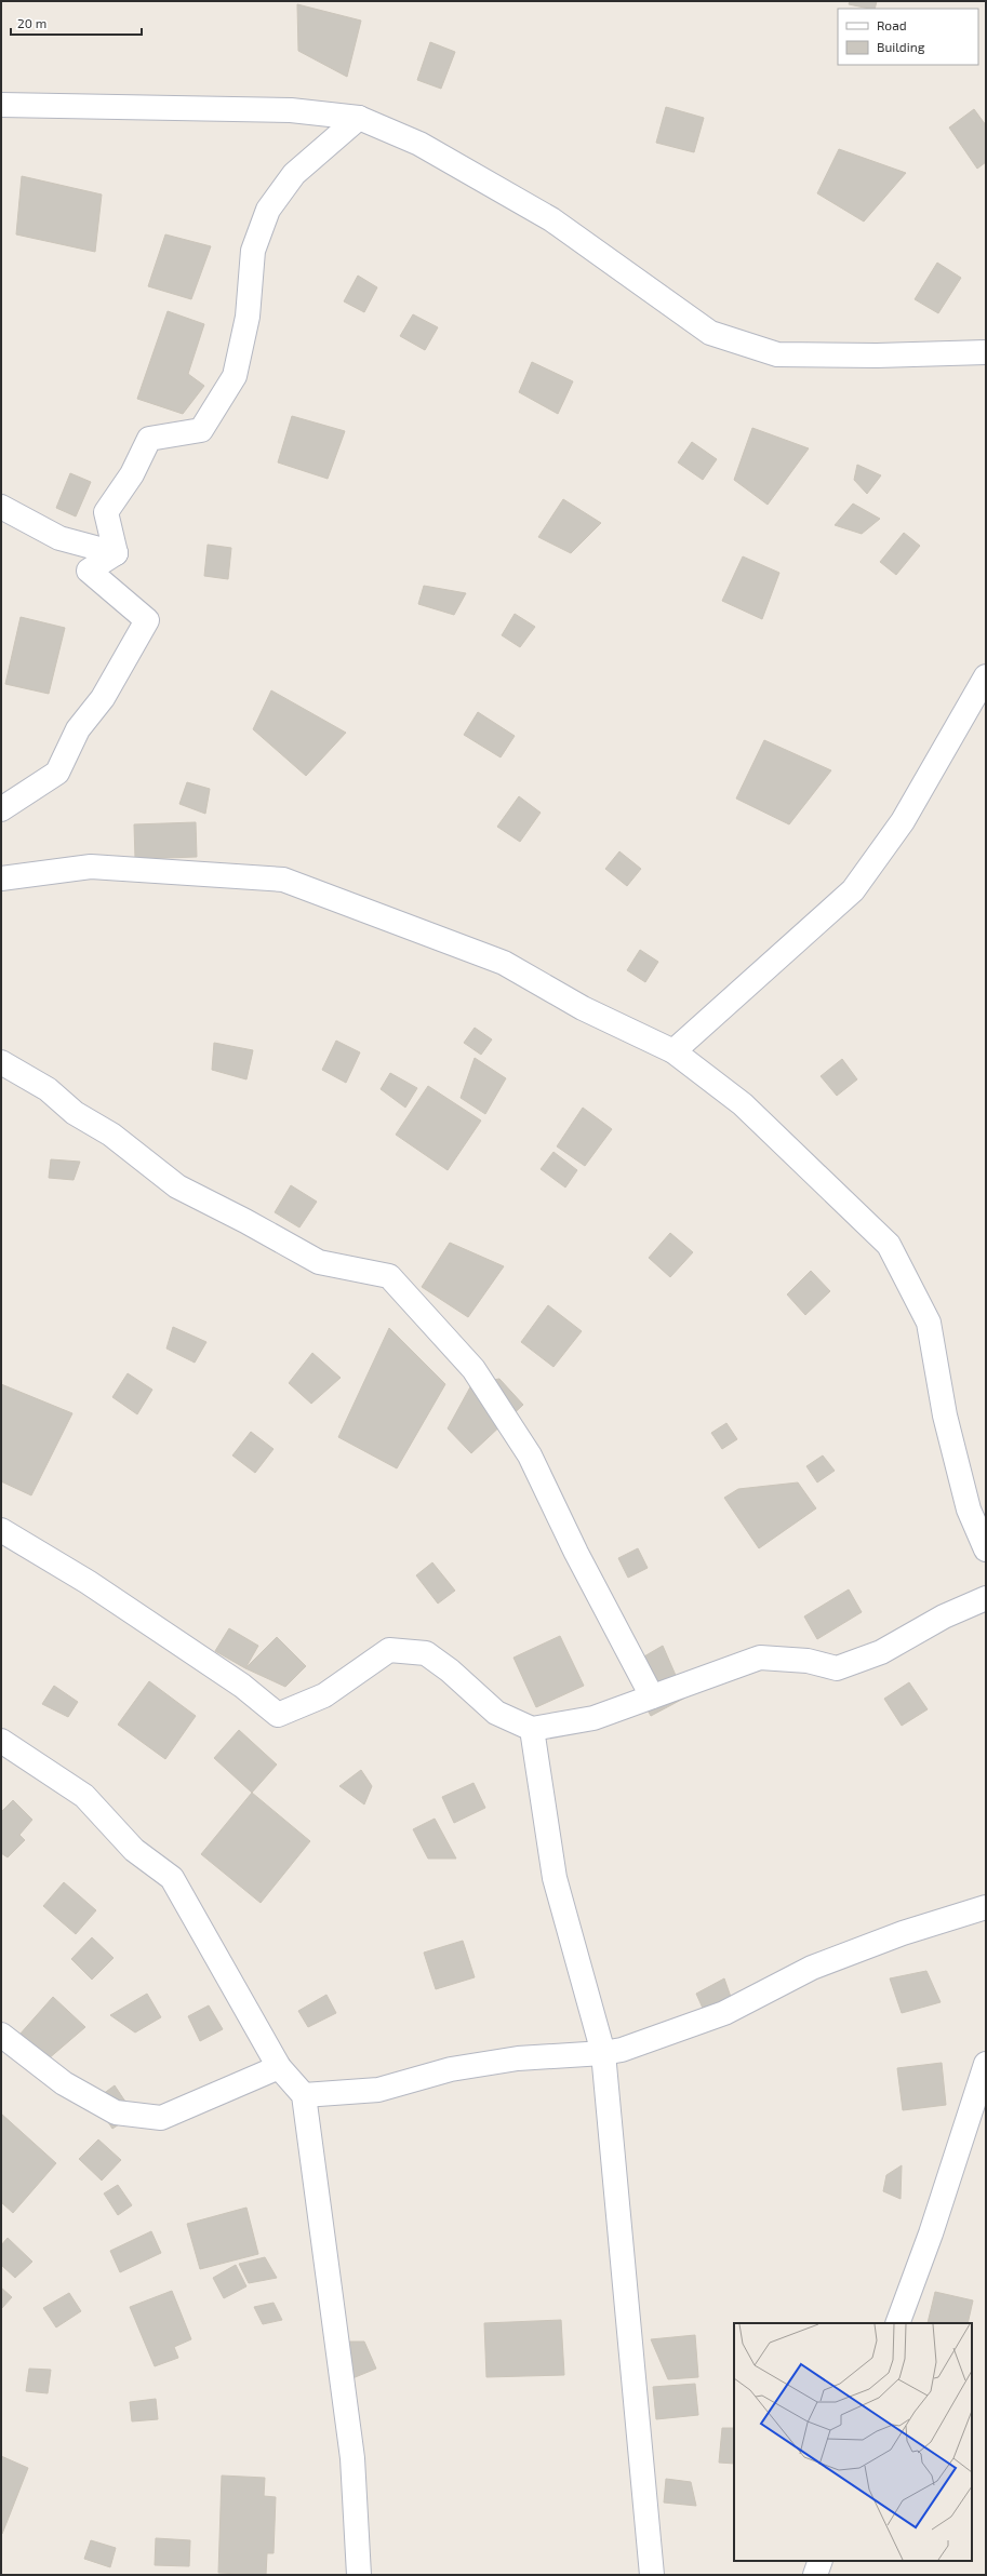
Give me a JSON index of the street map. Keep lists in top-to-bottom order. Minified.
{"legend":["Road","Building"],"scale_bar":"20 m"}
